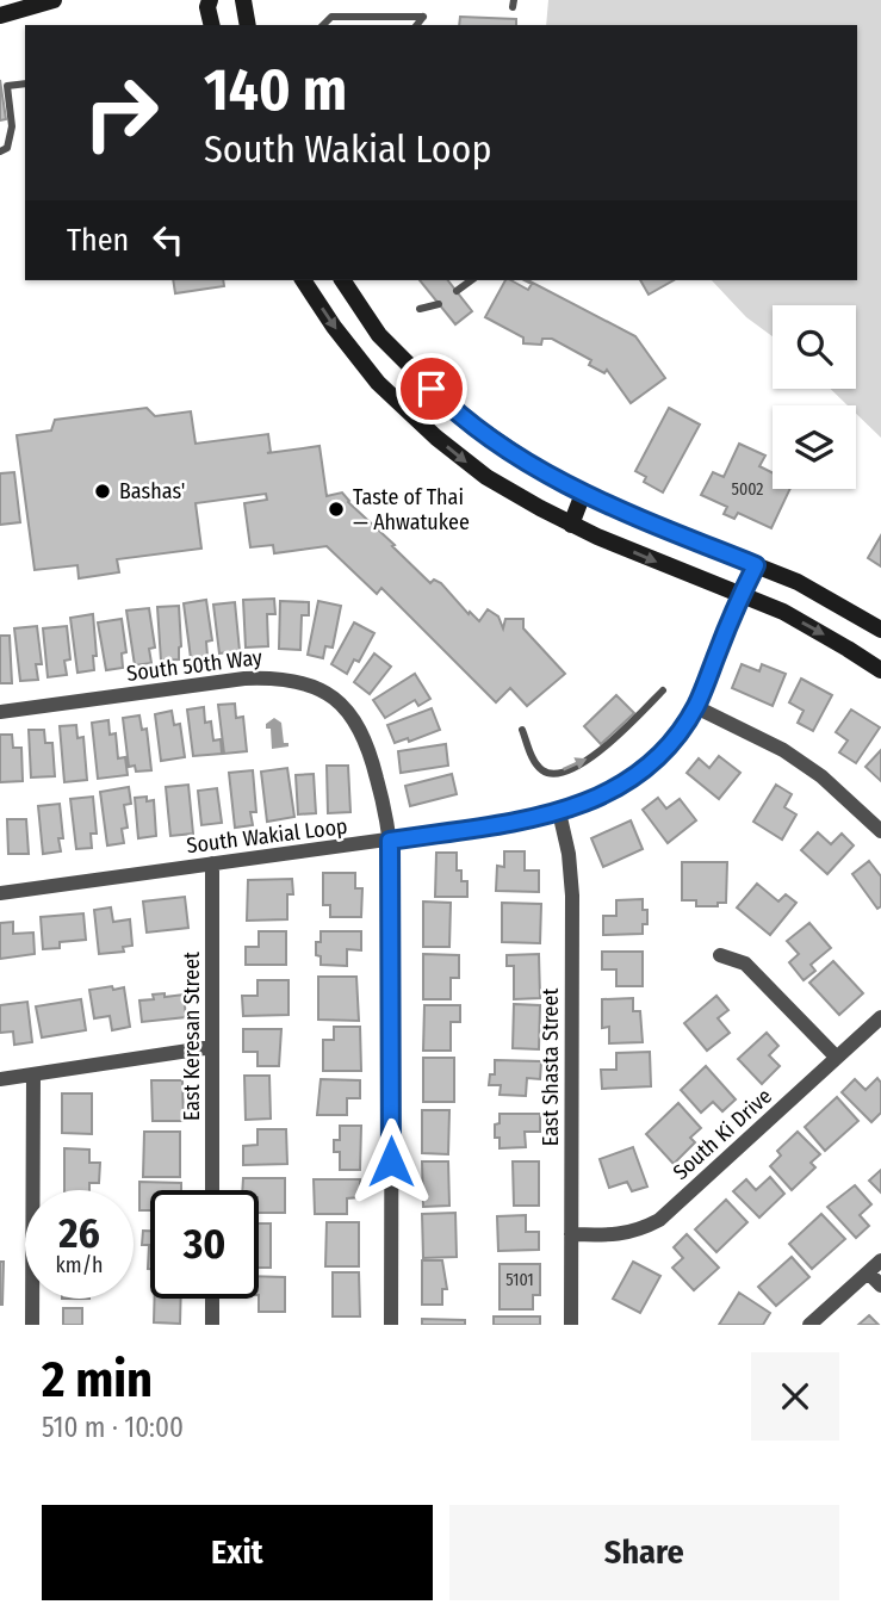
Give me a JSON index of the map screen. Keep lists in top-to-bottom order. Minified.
{"streets":{"street":["South 50th Way","South Wakial Loop","East Keresan Street","East Shasta Street","South Ki Drive"]},"crossings":[["South 50th Way","South Wakial Loop"],["South Wakial Loop","East Keresan Street"],["South Wakial Loop","East Shasta Street"],["East Shasta Street","South Ki Drive"]],"places":["Bashas'","Taste of Thai — Ahwatukee"],"house_numbers":["5002","5101"],"page":{"turn":["140 m","South Wakial Loop"],"then":"Then","speed":"26 km/h","limit":"30","heading":["2 min","510 m · 10:00"],"buttons":["Exit","Share"]}}
